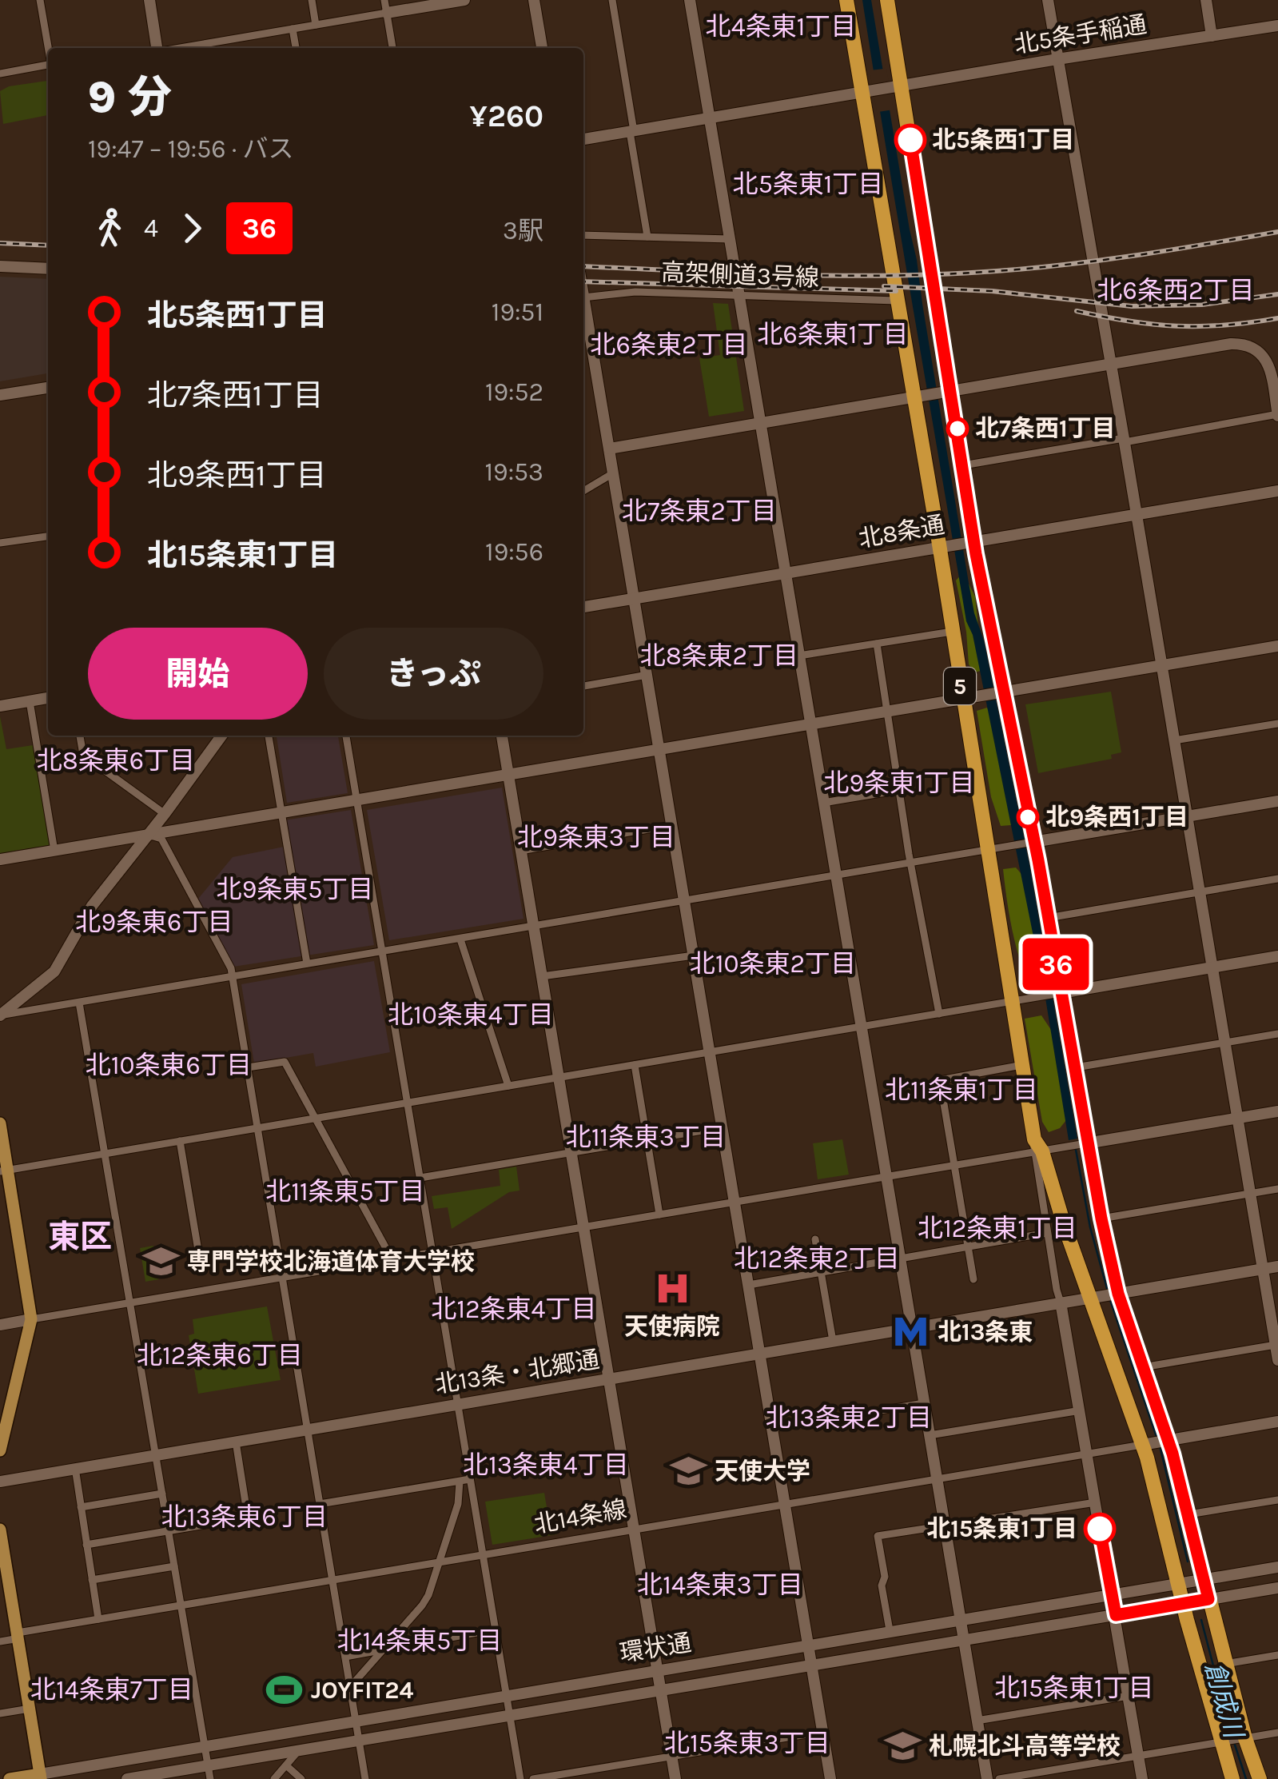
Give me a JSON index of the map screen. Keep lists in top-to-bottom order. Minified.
{"streets":{"highway":["5"],"street":["北5条手稲通","高架側道3号線","北8条通","北13条・北郷通","北14条線","環状通"]},"crossings":[["北5条手稲通","5"],["高架側道3号線","5"],["北8条通","5"],["5","北13条・北郷通"],["5","北14条線"],["5","環状通"]],"districts":["北4条東1丁目","北5条東1丁目","北6条西2丁目","北6条東1丁目","北6条東2丁目","北7条東2丁目","北8条東2丁目","北8条東6丁目","北9条東1丁目","北9条東3丁目","北9条東5丁目","北9条東6丁目","北10条東2丁目","北10条東4丁目","北10条東6丁目","北11条東1丁目","北11条東3丁目","北11条東5丁目","北12条東1丁目","東区","北12条東2丁目","北12条東4丁目","北12条東6丁目","北13条東2丁目","北13条東4丁目","北13条東6丁目","北14条東3丁目","北14条東5丁目","北15条東1丁目","北14条東7丁目","北15条東3丁目"],"water":["創成川"],"places":{"other":["北5条西1丁目","北7条西1丁目","北9条西1丁目","北15条東1丁目"],"school or university":["専門学校北海道体育大学校","天使大学","札幌北斗高等学校"],"hospital":["天使病院"],"metro station":["北13条東"],"sports":["JOYFIT24"]},"lines":["bus line 36"],"page":{"on_map":"36","heading":["9 分","19:47 – 19:56 · バス","¥260"],"legs":["4","36","3駅"],"list":[{"name":"北5条西1丁目","value":"19:51"},{"name":"北7条西1丁目","value":"19:52"},{"name":"北9条西1丁目","value":"19:53"},{"name":"北15条東1丁目","value":"19:56"}],"buttons":["開始","きっぷ"]}}
